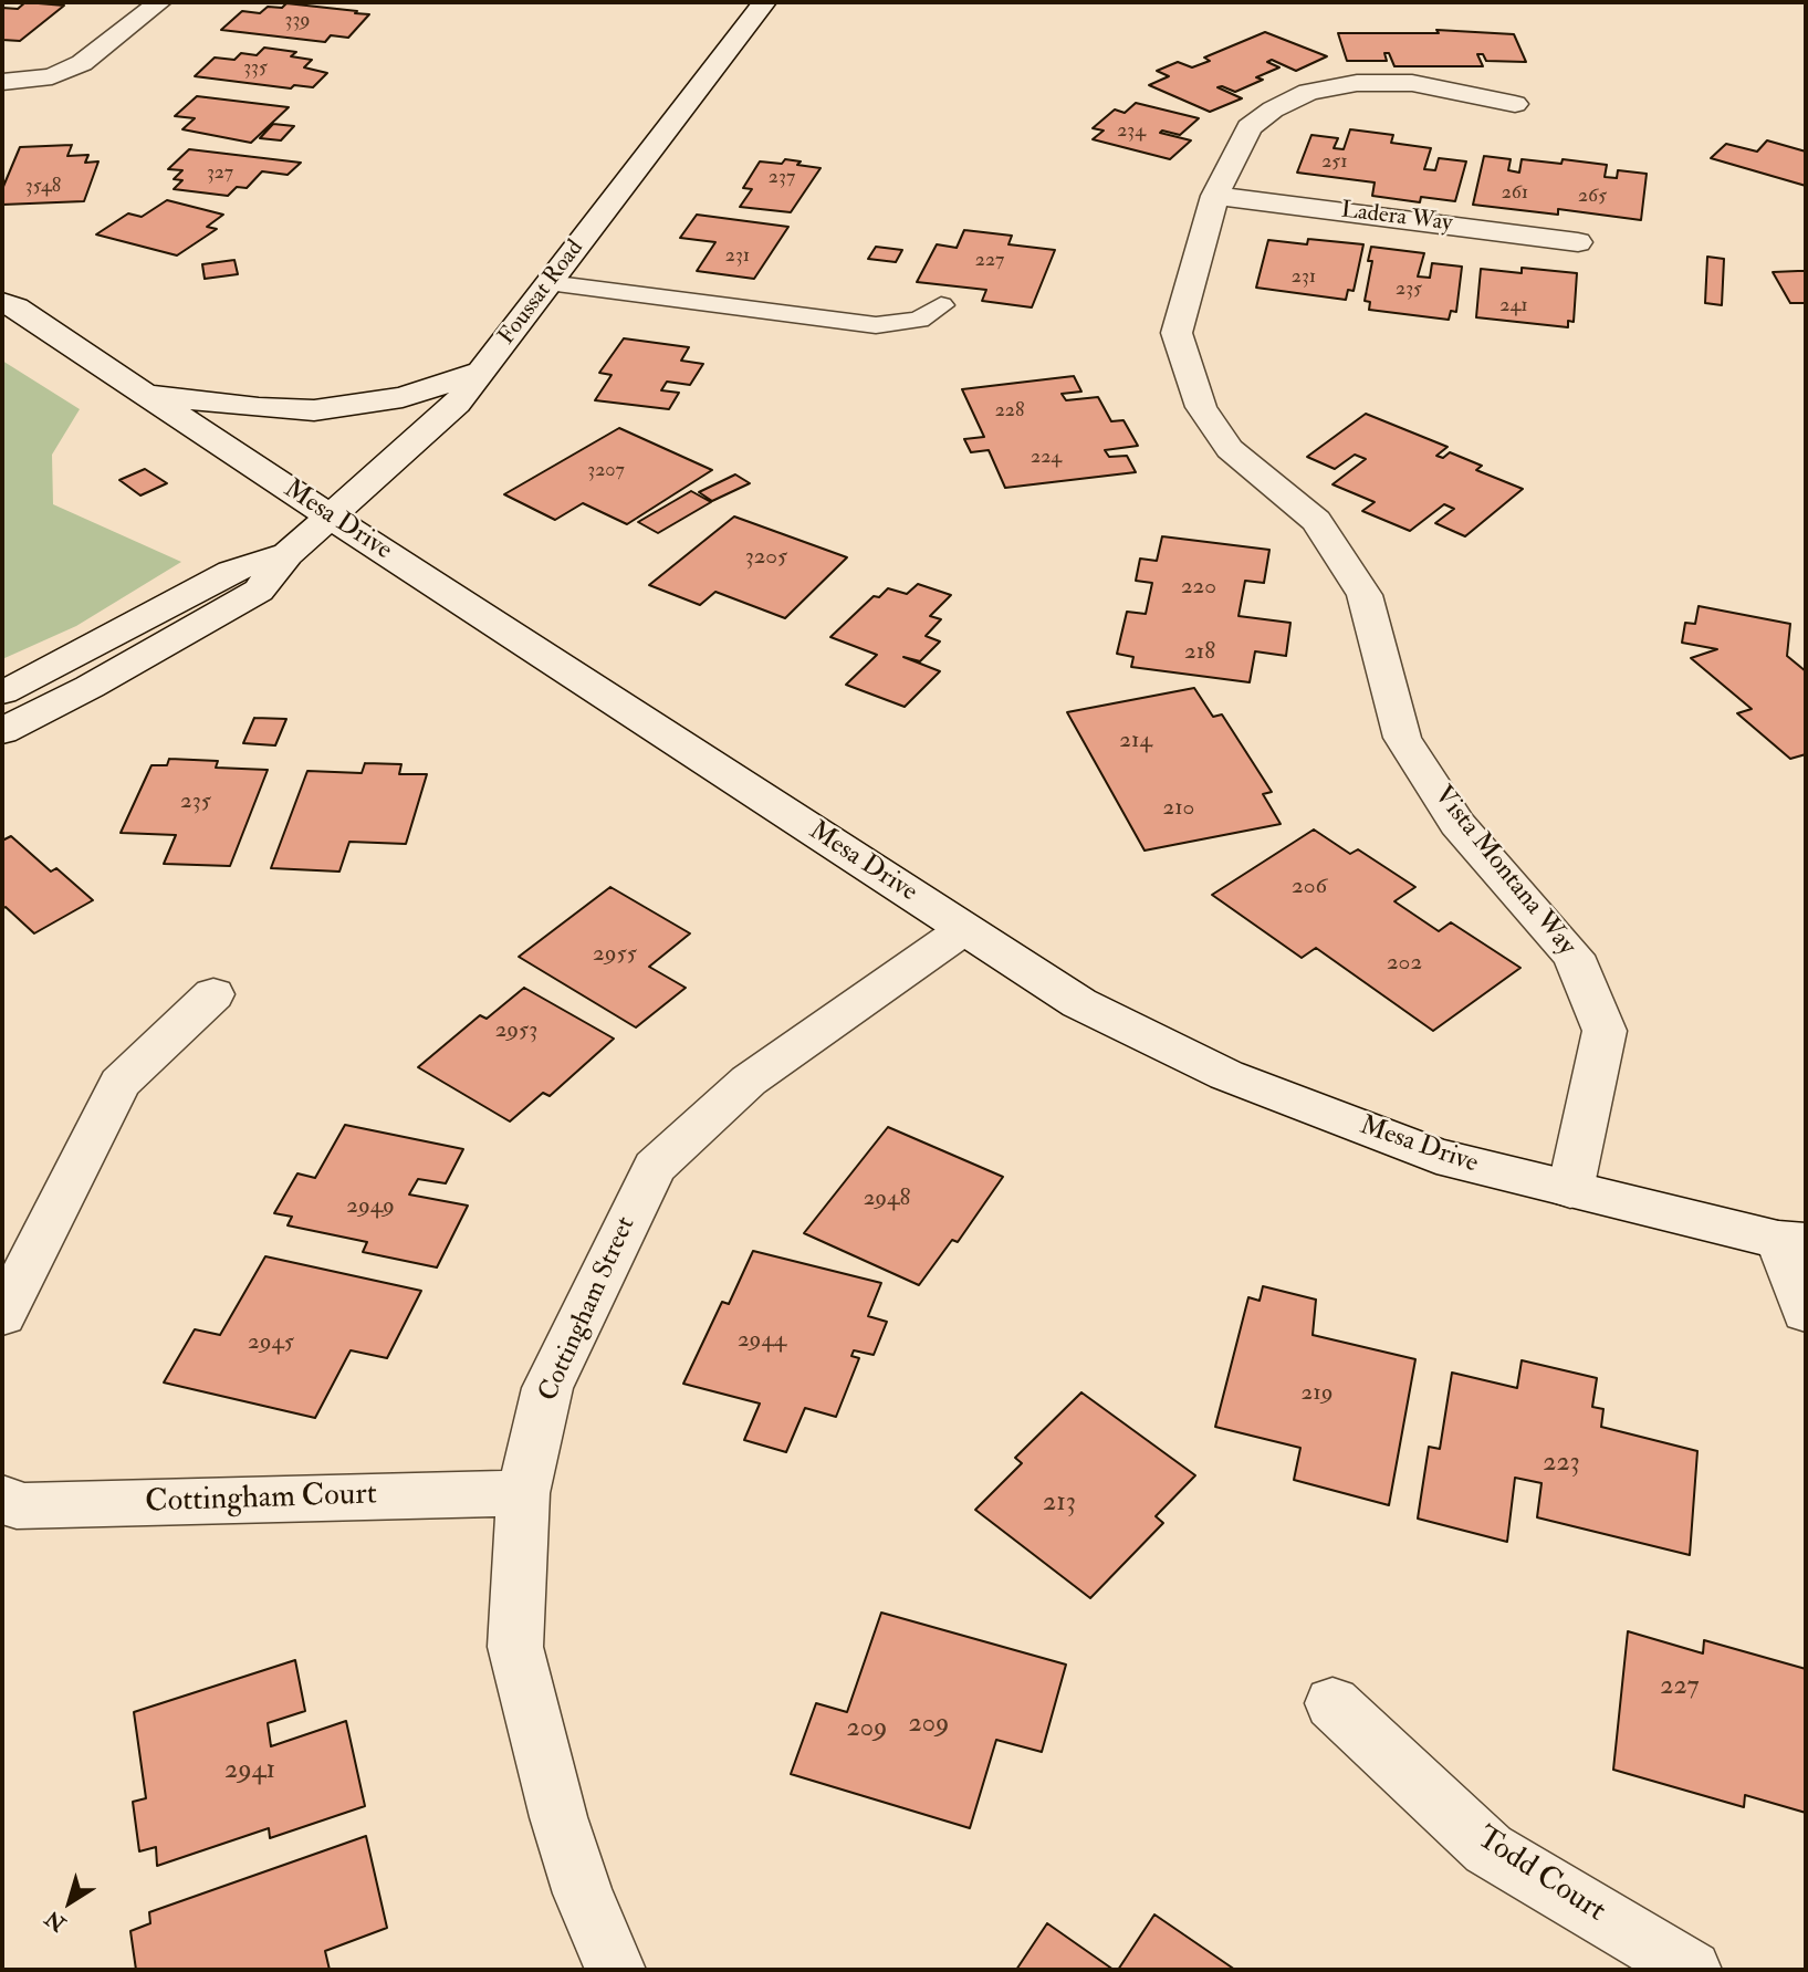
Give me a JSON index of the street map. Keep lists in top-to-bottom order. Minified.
{"streets":{"street":["Ladera Way","Foussat Road","Mesa Drive","Vista Montana Way","Cottingham Street","Cottingham Court","Todd Court"]},"crossings":[["Ladera Way","Vista Montana Way"],["Foussat Road","Mesa Drive"],["Mesa Drive","Vista Montana Way"],["Mesa Drive","Cottingham Street"],["Cottingham Street","Cottingham Court"]],"house_numbers":["339","335","234","251","327","237","3548","261","265","231","227","231","235","241","228","224","3207","3205","220","218","214","235","210","206","2955","202","2953","2948","2949","2944","2945","219","223","213","227","209","209","2941"],"north":"bottom left"}
